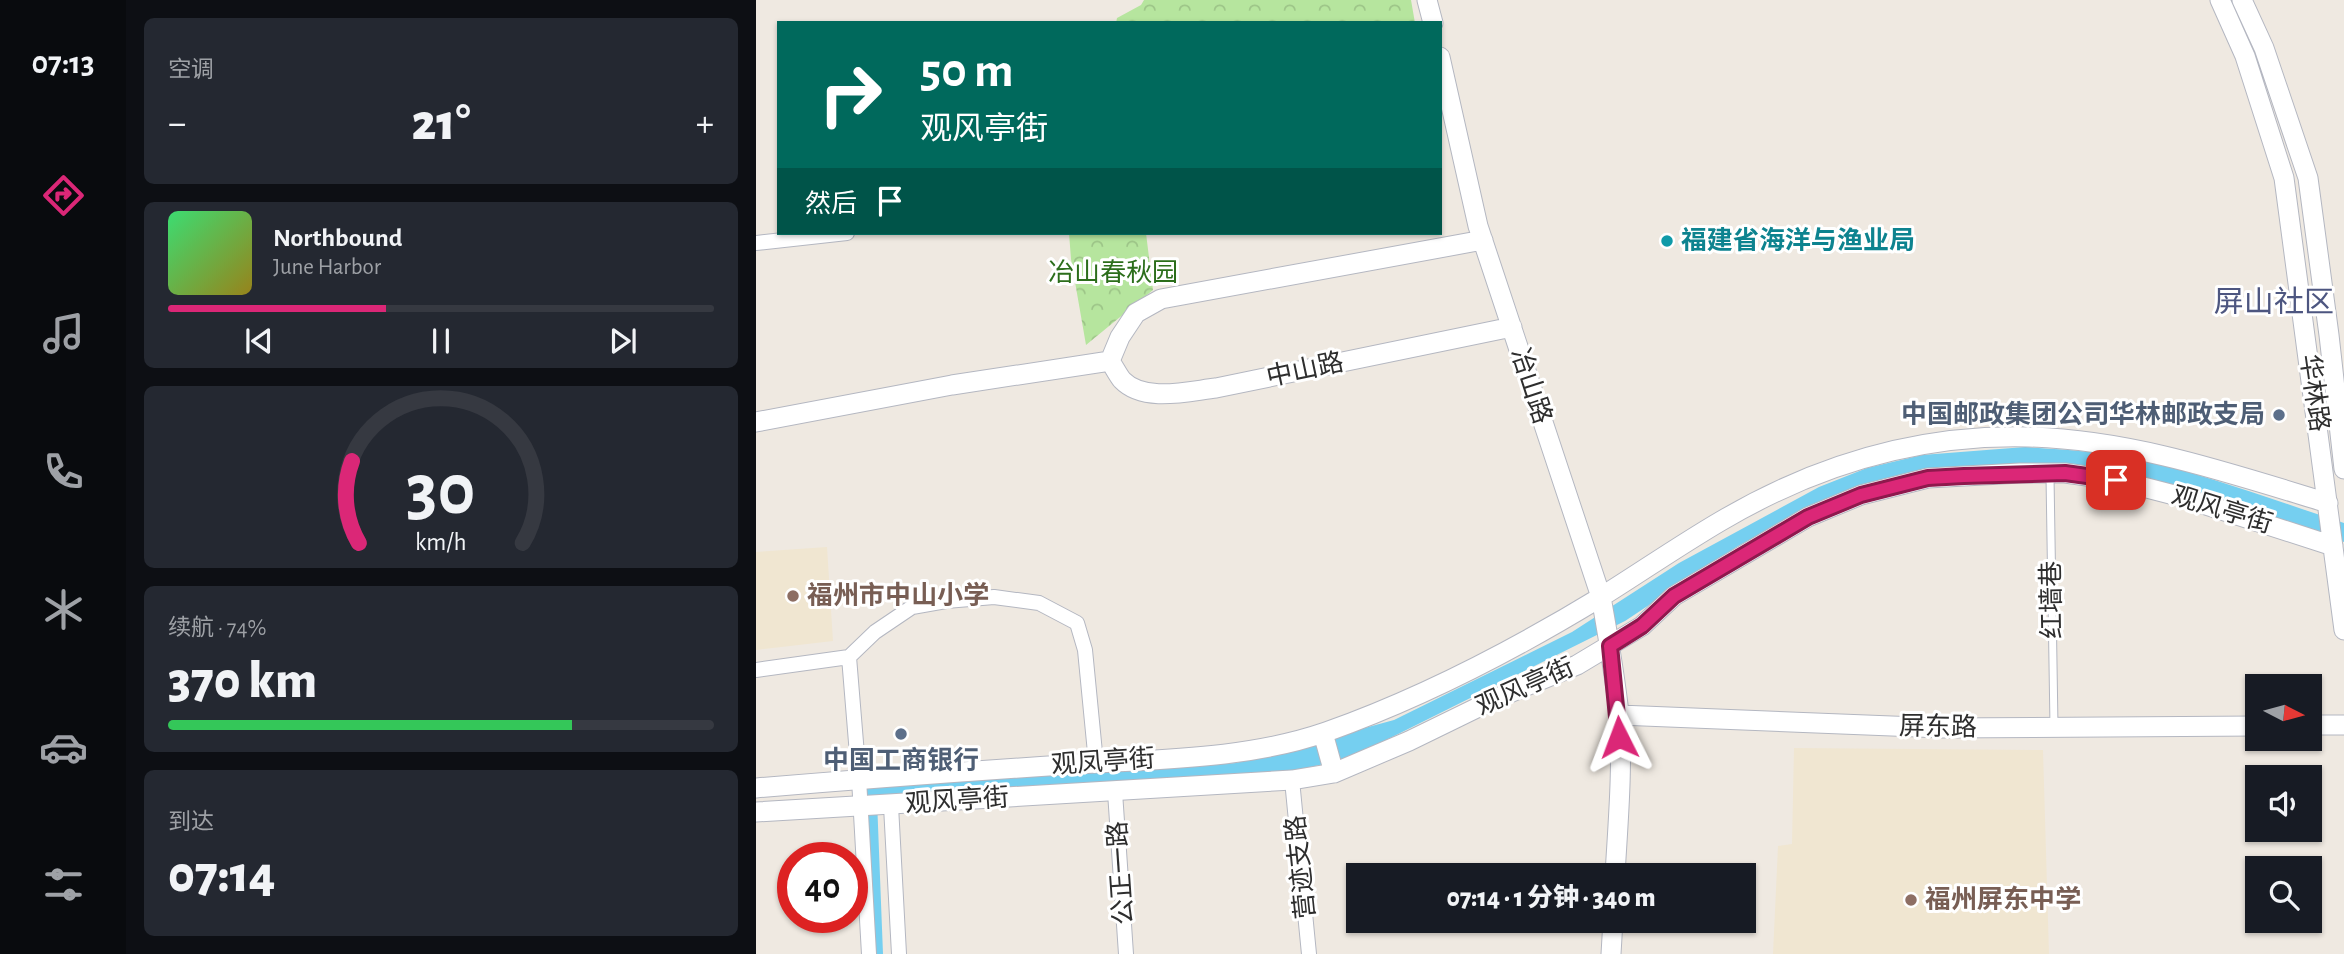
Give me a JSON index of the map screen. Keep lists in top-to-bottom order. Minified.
{"streets":{"street":["中山路","冶山路","华林路","观风亭街","屏东路","观凤亭街","营迹支路","公正一路"],"lane":["红墙巷"]},"crossings":[["中山路","冶山路"],["冶山路","观风亭街"],["冶山路","屏东路"],["华林路","观风亭街"],["观风亭街","红墙巷"],["观风亭街","观凤亭街"],["观风亭街","营迹支路"],["观风亭街","公正一路"],["红墙巷","屏东路"]],"districts":["屏山社区"],"parks":["冶山春秋园"],"places":["福建省海洋与渔业局","中国邮政集团公司华林邮政支局","福州市中山小学","中国工商银行","福州屏东中学"],"north":"right","page":{"tabs":"07:13","tile":["空调",["续航 · 74%","370 km"],["到达","07:14"]],"turn":["50 m","观风亭街"],"heat":["−","21°","+"],"then":"然后","song":["Northbound","June Harbor"],"limit":"40","trip":"07:14 · 1 分钟 · 340 m","gauge":["30","km/h"]}}
